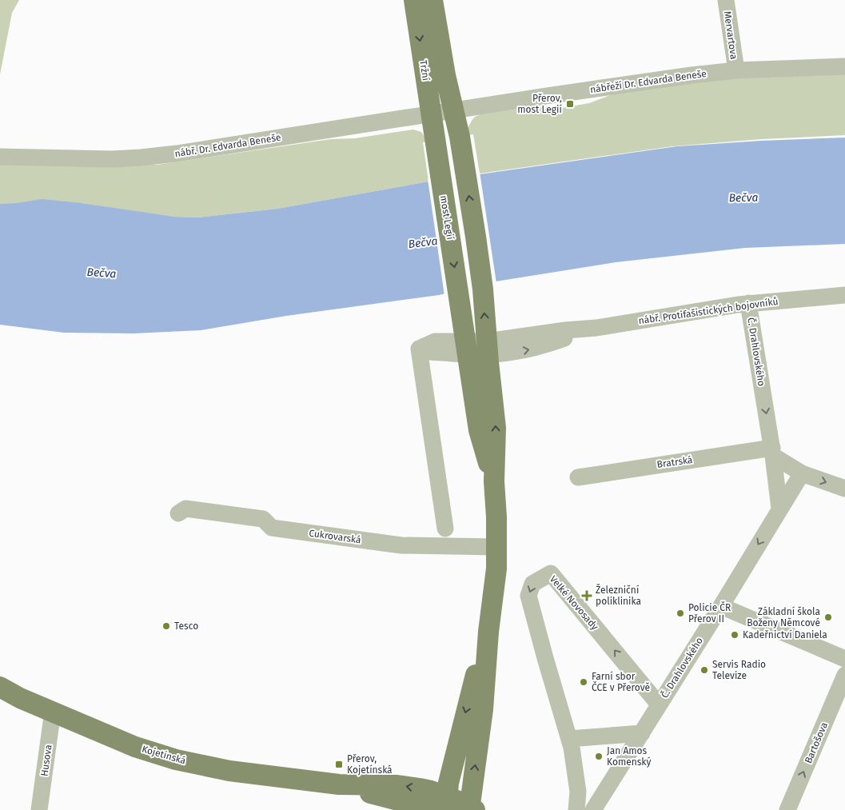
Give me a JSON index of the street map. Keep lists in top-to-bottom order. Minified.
{"streets":{"main road":["Tržní","most Legií","Kojetínská"],"street":["Mervartova","nábřeží Dr. Edvarda Beneše","nábř. Dr. Edvarda Beneše","nábř. Protifašistických bojovníků","Č. Drahlovského","Bratrská","Cukrovarská","Velké Novosady","Bartošova","Husova"]},"crossings":[["Mervartova","nábřeží Dr. Edvarda Beneše"],["Tržní","nábřeží Dr. Edvarda Beneše"],["Tržní","nábř. Dr. Edvarda Beneše"],["Tržní","most Legií"],["Tržní","nábř. Protifašistických bojovníků"],["nábřeží Dr. Edvarda Beneše","nábř. Dr. Edvarda Beneše"],["most Legií","nábř. Protifašistických bojovníků"],["nábř. Protifašistických bojovníků","Č. Drahlovského"],["Č. Drahlovského","Bratrská"],["Č. Drahlovského","Velké Novosady"],["Kojetínská","Husova"]],"one_way":["most Legií","Č. Drahlovského","Bartošova"],"water":["Bečva"],"places":{"transit":["Přerov, most Legií","Přerov, Kojetínská"],"health":["Železniční poliklinika"],"other":["Policie ČR Přerov II","Základní škola Boženy Němcové","Tesco","Kadeřnictví Daniela","Servis Radio Televize","Farní sbor ČCE v Přerově","Jan Amos Komenský"]}}
